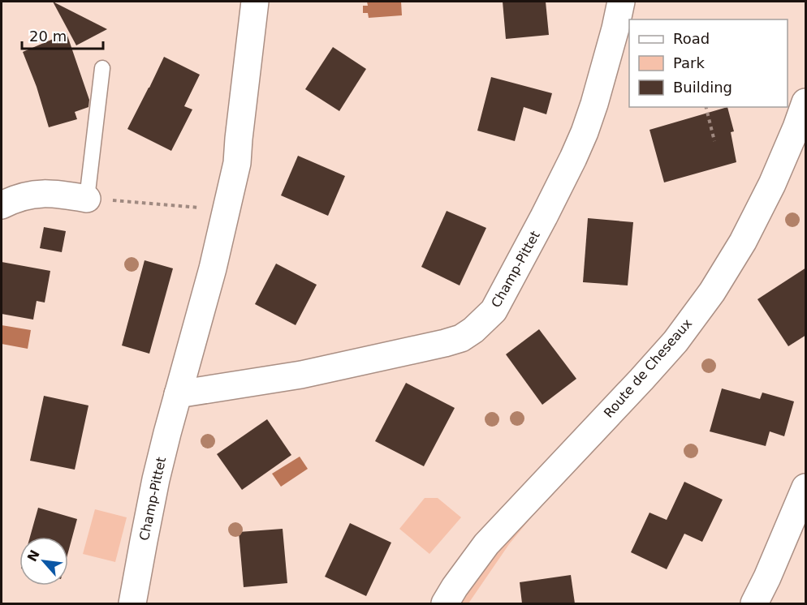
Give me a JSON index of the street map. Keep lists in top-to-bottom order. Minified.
{"streets":{"street":["Champ-Pittet","Route de Cheseaux"]},"legend":["Road","Park","Building"],"scale_bar":"20 m","north":"top left"}
